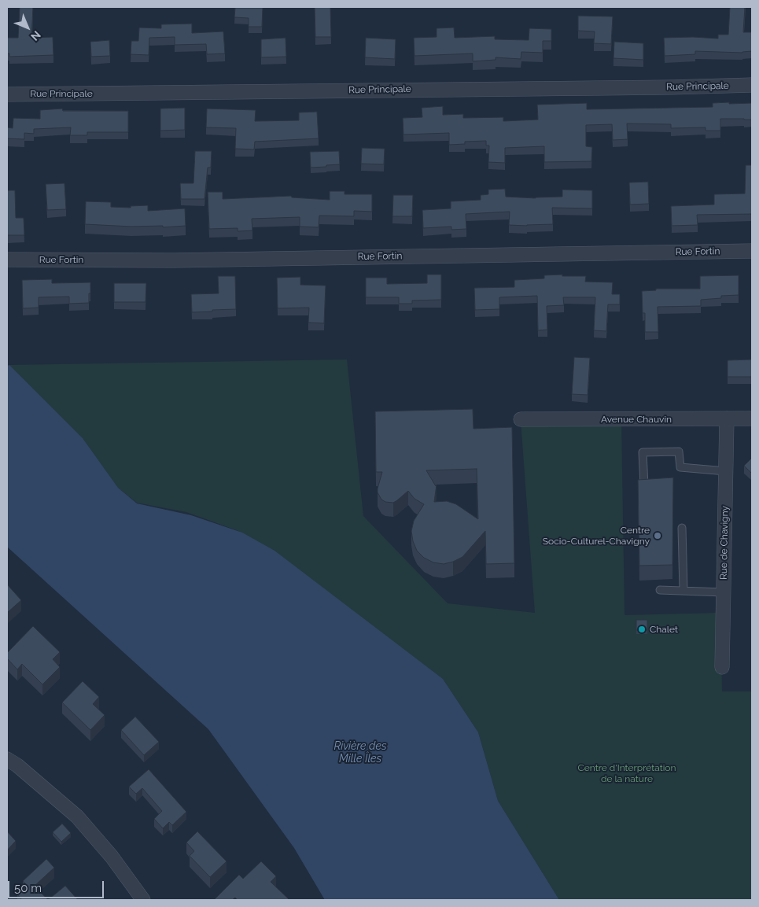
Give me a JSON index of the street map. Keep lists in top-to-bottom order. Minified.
{"streets":{"street":["Rue Principale","Rue Fortin","Avenue Chauvin","Rue de Chavigny"]},"crossings":[["Avenue Chauvin","Rue de Chavigny"]],"water":["Rivière des Mille Îles"],"parks":["Centre d'Interprétation de la nature"],"places":["Centre Socio-Culturel-Chavigny","Chalet"],"scale_bar":"50 m","north":"bottom right"}
